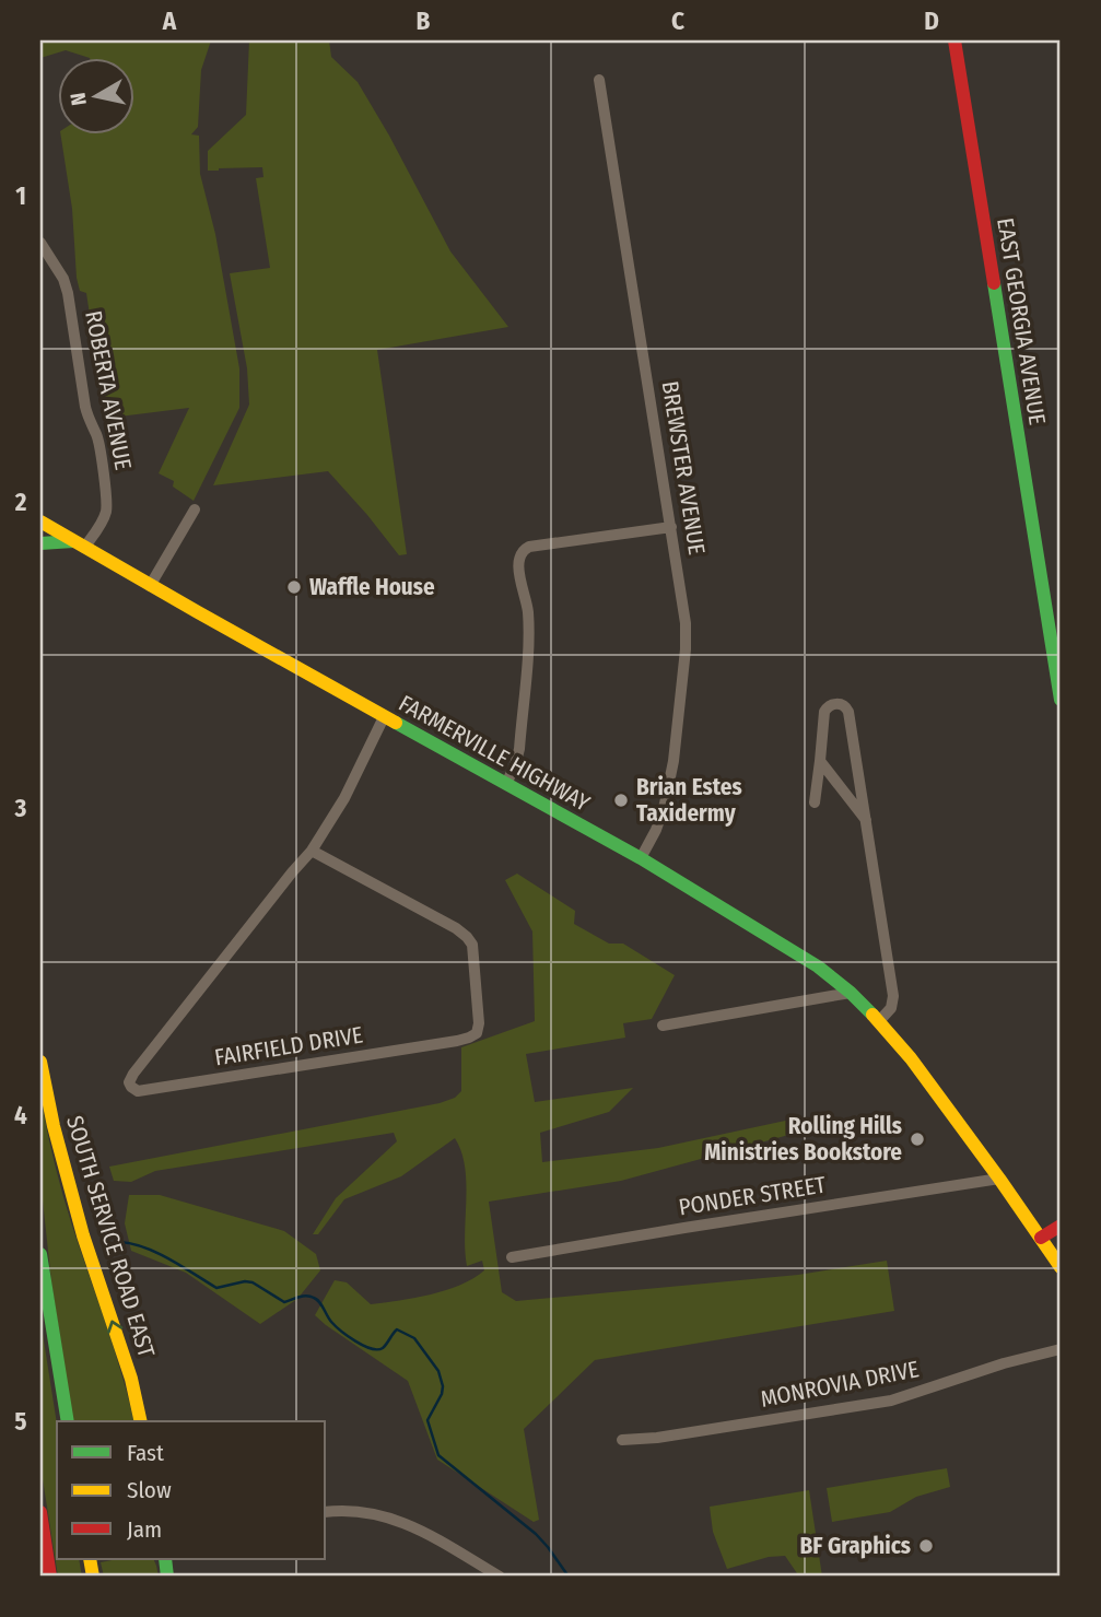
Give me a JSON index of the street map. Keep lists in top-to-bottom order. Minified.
{"streets":{"main road":["EAST GEORGIA AVENUE","FARMERVILLE HIGHWAY","SOUTH SERVICE ROAD EAST"],"street":["ROBERTA AVENUE","BREWSTER AVENUE","FAIRFIELD DRIVE","PONDER STREET","MONROVIA DRIVE"]},"crossings":[["ROBERTA AVENUE","FARMERVILLE HIGHWAY"],["BREWSTER AVENUE","FARMERVILLE HIGHWAY"],["FARMERVILLE HIGHWAY","FAIRFIELD DRIVE"],["FARMERVILLE HIGHWAY","PONDER STREET"]],"places":["Waffle House","Brian Estes Taxidermy","Rolling Hills Ministries Bookstore","BF Graphics"],"legend":["Fast","Slow","Jam"],"north":"left","grid":{"columns":["A","B","C","D"],"rows":["1","2","3","4","5"]}}
